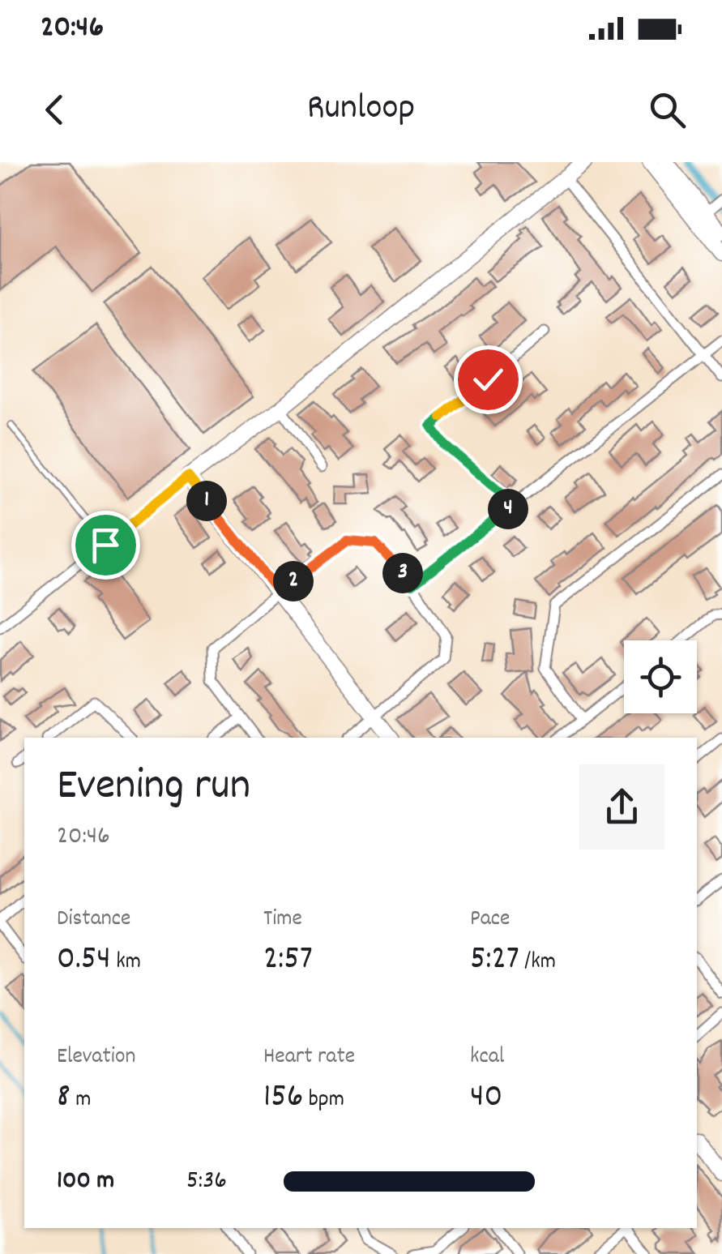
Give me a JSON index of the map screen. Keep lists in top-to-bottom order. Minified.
{"page":{"status":"20:46","header":"Runloop","pins":["1","4","3","2"],"heading":["Evening run","20:46"],"stats":[["Distance","0.54 km"],["Time","2:57"],["Pace","5:27 /km"],["Elevation","8 m"],["Heart rate","156 bpm"],["kcal","40"]],"list":[{"name":"100 m","note":"5:36"}]}}
